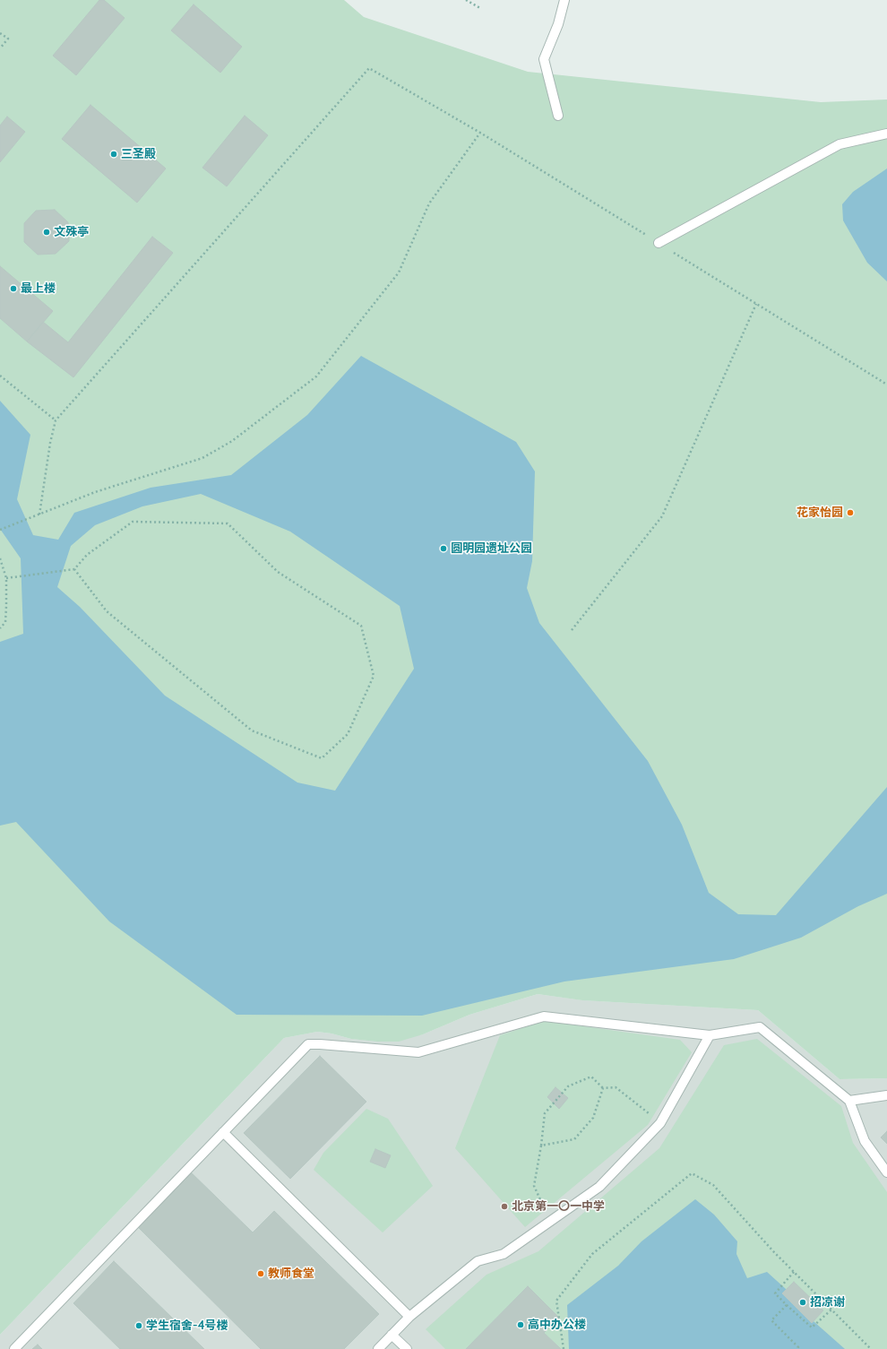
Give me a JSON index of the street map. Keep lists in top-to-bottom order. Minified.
{"places":["三圣殿","文殊亭","最上楼","花家怡园","圆明园遗址公园","北京第一〇一中学","教师食堂","招凉谢","高中办公楼","学生宿舍-4号楼"]}
